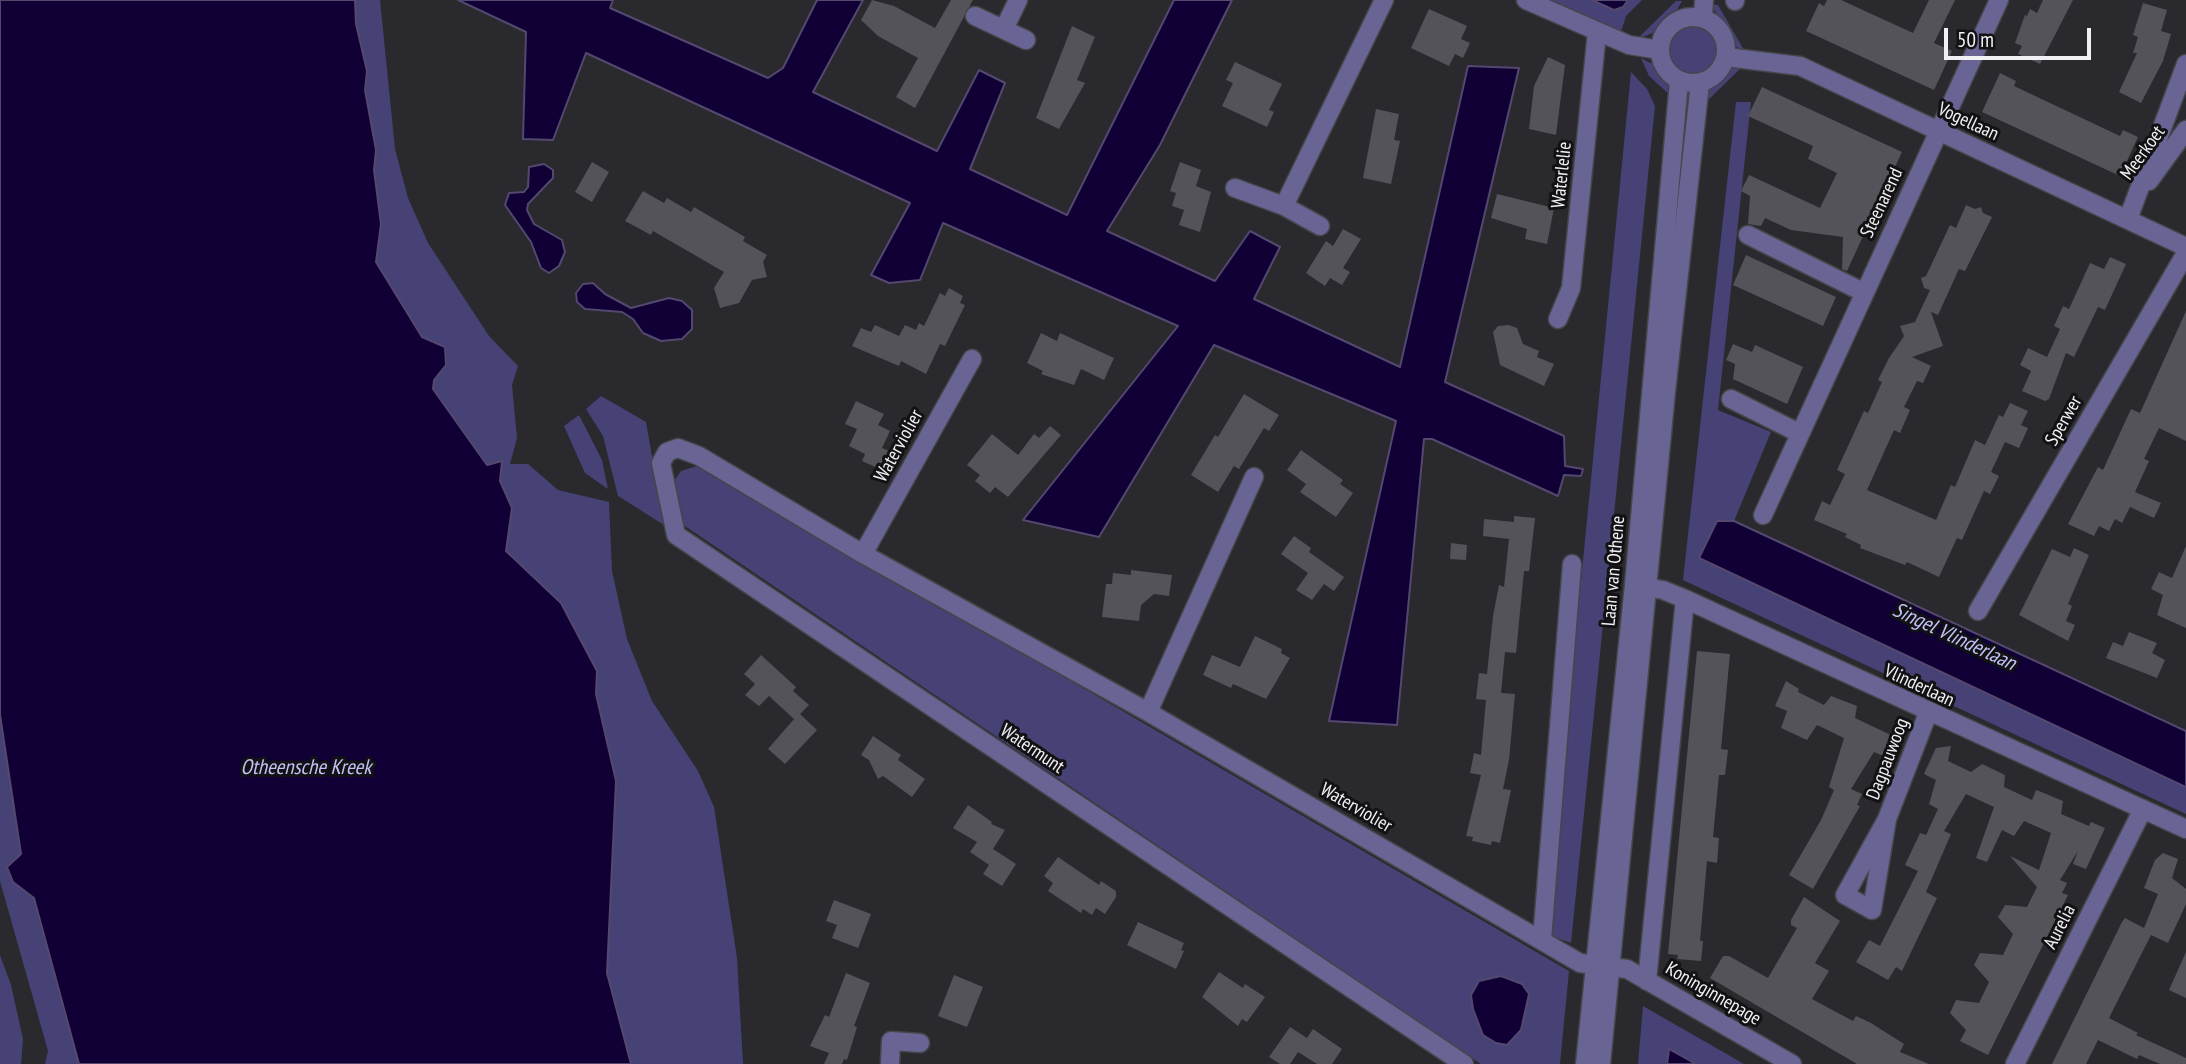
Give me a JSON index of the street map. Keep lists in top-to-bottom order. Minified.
{"streets":{"street":["Vogellaan","Meerkoet","Waterlelie","Steenarend","Sperwer","Waterviolier","Laan van Othene","Vlinderlaan","Watermunt","Dagpauwoog","Aurelia","Koninginnepage"]},"crossings":[["Vogellaan","Meerkoet"],["Vogellaan","Steenarend"],["Vogellaan","Laan van Othene"],["Waterviolier","Laan van Othene"],["Waterviolier","Watermunt"],["Waterviolier","Koninginnepage"],["Laan van Othene","Vlinderlaan"],["Laan van Othene","Koninginnepage"],["Vlinderlaan","Dagpauwoog"],["Vlinderlaan","Aurelia"]],"water":["Singel Vlinderlaan","Otheensche Kreek"],"scale_bar":"50 m"}
